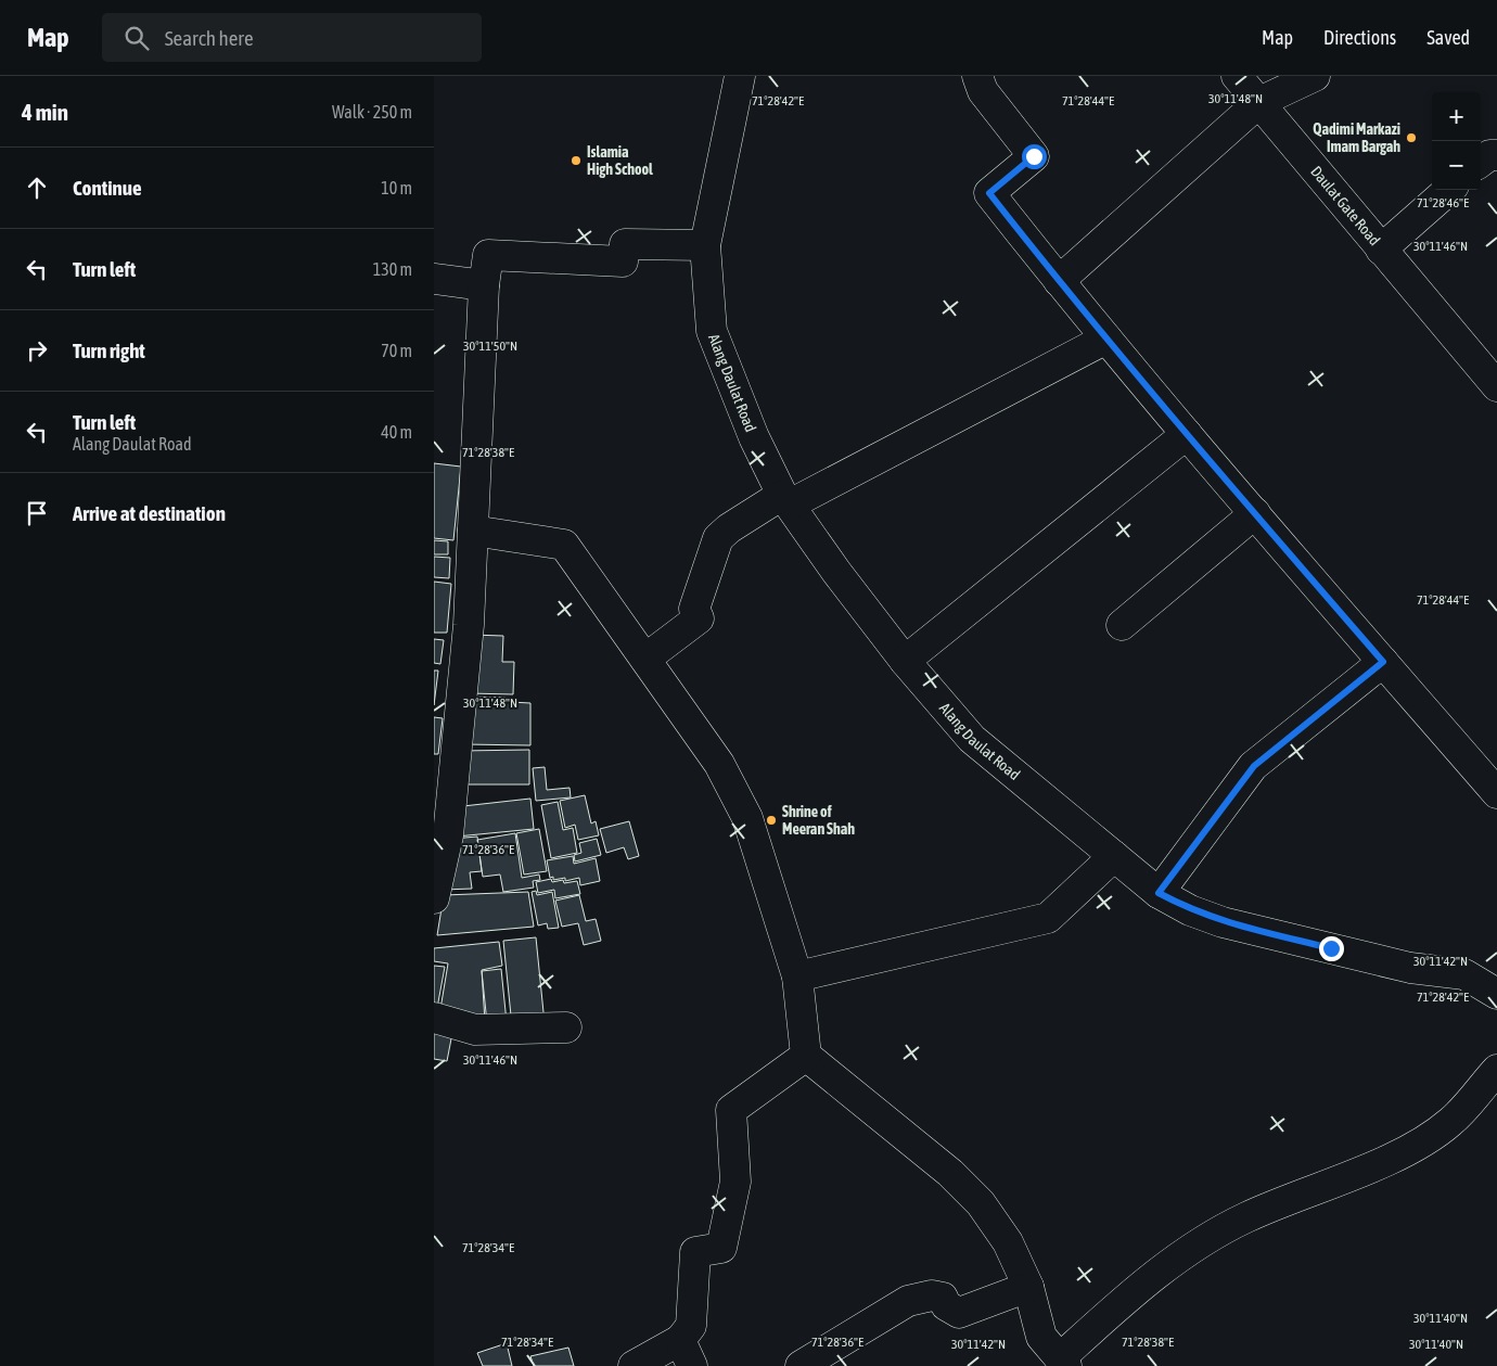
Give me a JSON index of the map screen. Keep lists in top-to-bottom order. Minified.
{"streets":{"street":["Daulat Gate Road","Alang Daulat Road"]},"places":["Qadimi Markazi Imam Bargah","Islamia High School","Shrine of Meeran Shah"],"page":{"header":"Map","search":"Search here","nav":["Map","Directions","Saved"],"heading":["4 min","Walk · 250 m"],"map_buttons":["+","−"],"list":[["Continue","10 m"],["Turn left","130 m"],["Turn right","70 m"],["Turn left","Alang Daulat Road","40 m"],"Arrive at destination"]},"coordinates":["30°11'48\"N","71°28'42\"E","71°28'44\"E","71°28'46\"E","30°11'46\"N","30°11'50\"N","71°28'38\"E","71°28'36\"E","30°11'42\"N","71°28'34\"E","30°11'40\"N"]}
